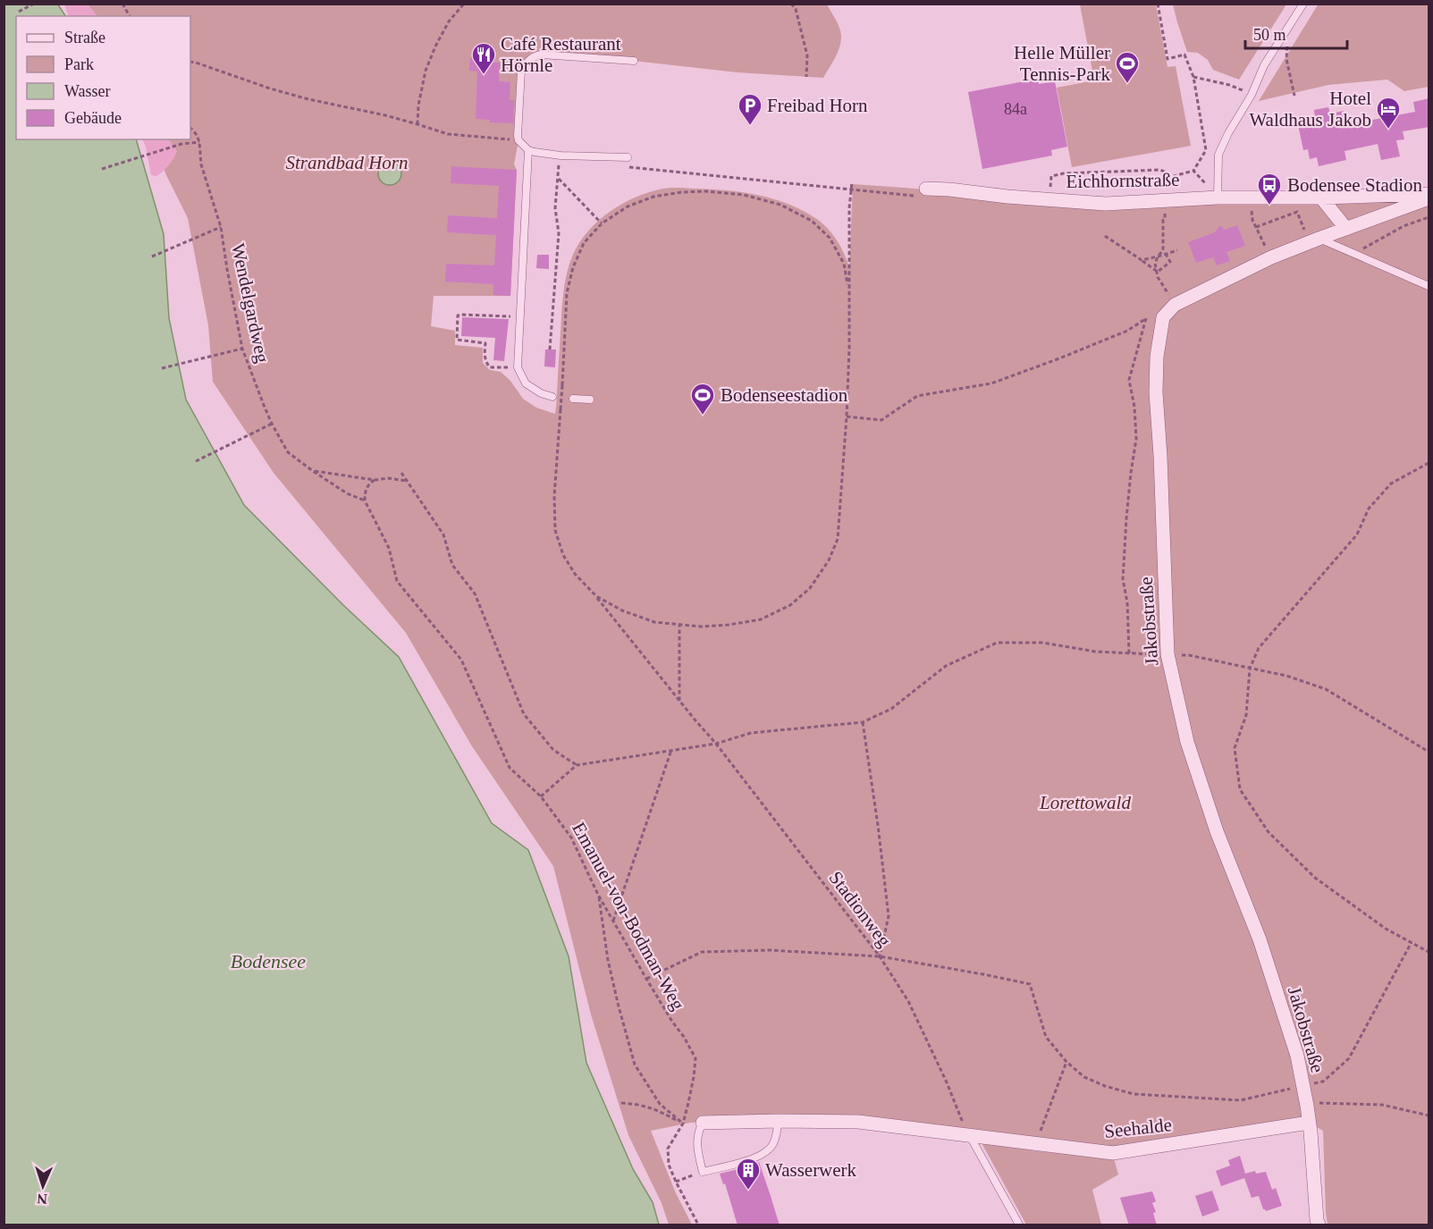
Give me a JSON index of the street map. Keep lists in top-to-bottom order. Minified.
{"streets":{"street":["Eichhornstraße","Jakobstraße","Seehalde"],"path":["Wendelgardweg","Stadionweg","Emanuel-von-Bodman-Weg"]},"crossings":[["Wendelgardweg","Emanuel-von-Bodman-Weg"],["Jakobstraße","Seehalde"],["Stadionweg","Seehalde"]],"water":["Bodensee"],"parks":["Strandbad Horn","Lorettowald"],"places":{"restaurant":["Café Restaurant Hörnle"],"sports":["Helle Müller Tennis-Park","Bodenseestadion"],"parking":["Freibad Horn"],"hotel":["Hotel Waldhaus Jakob"],"bus stop":["Bodensee Stadion"],"building":["Wasserwerk"]},"house_numbers":["84a"],"legend":["Straße","Park","Wasser","Gebäude"],"scale_bar":"50 m","north":"bottom"}
